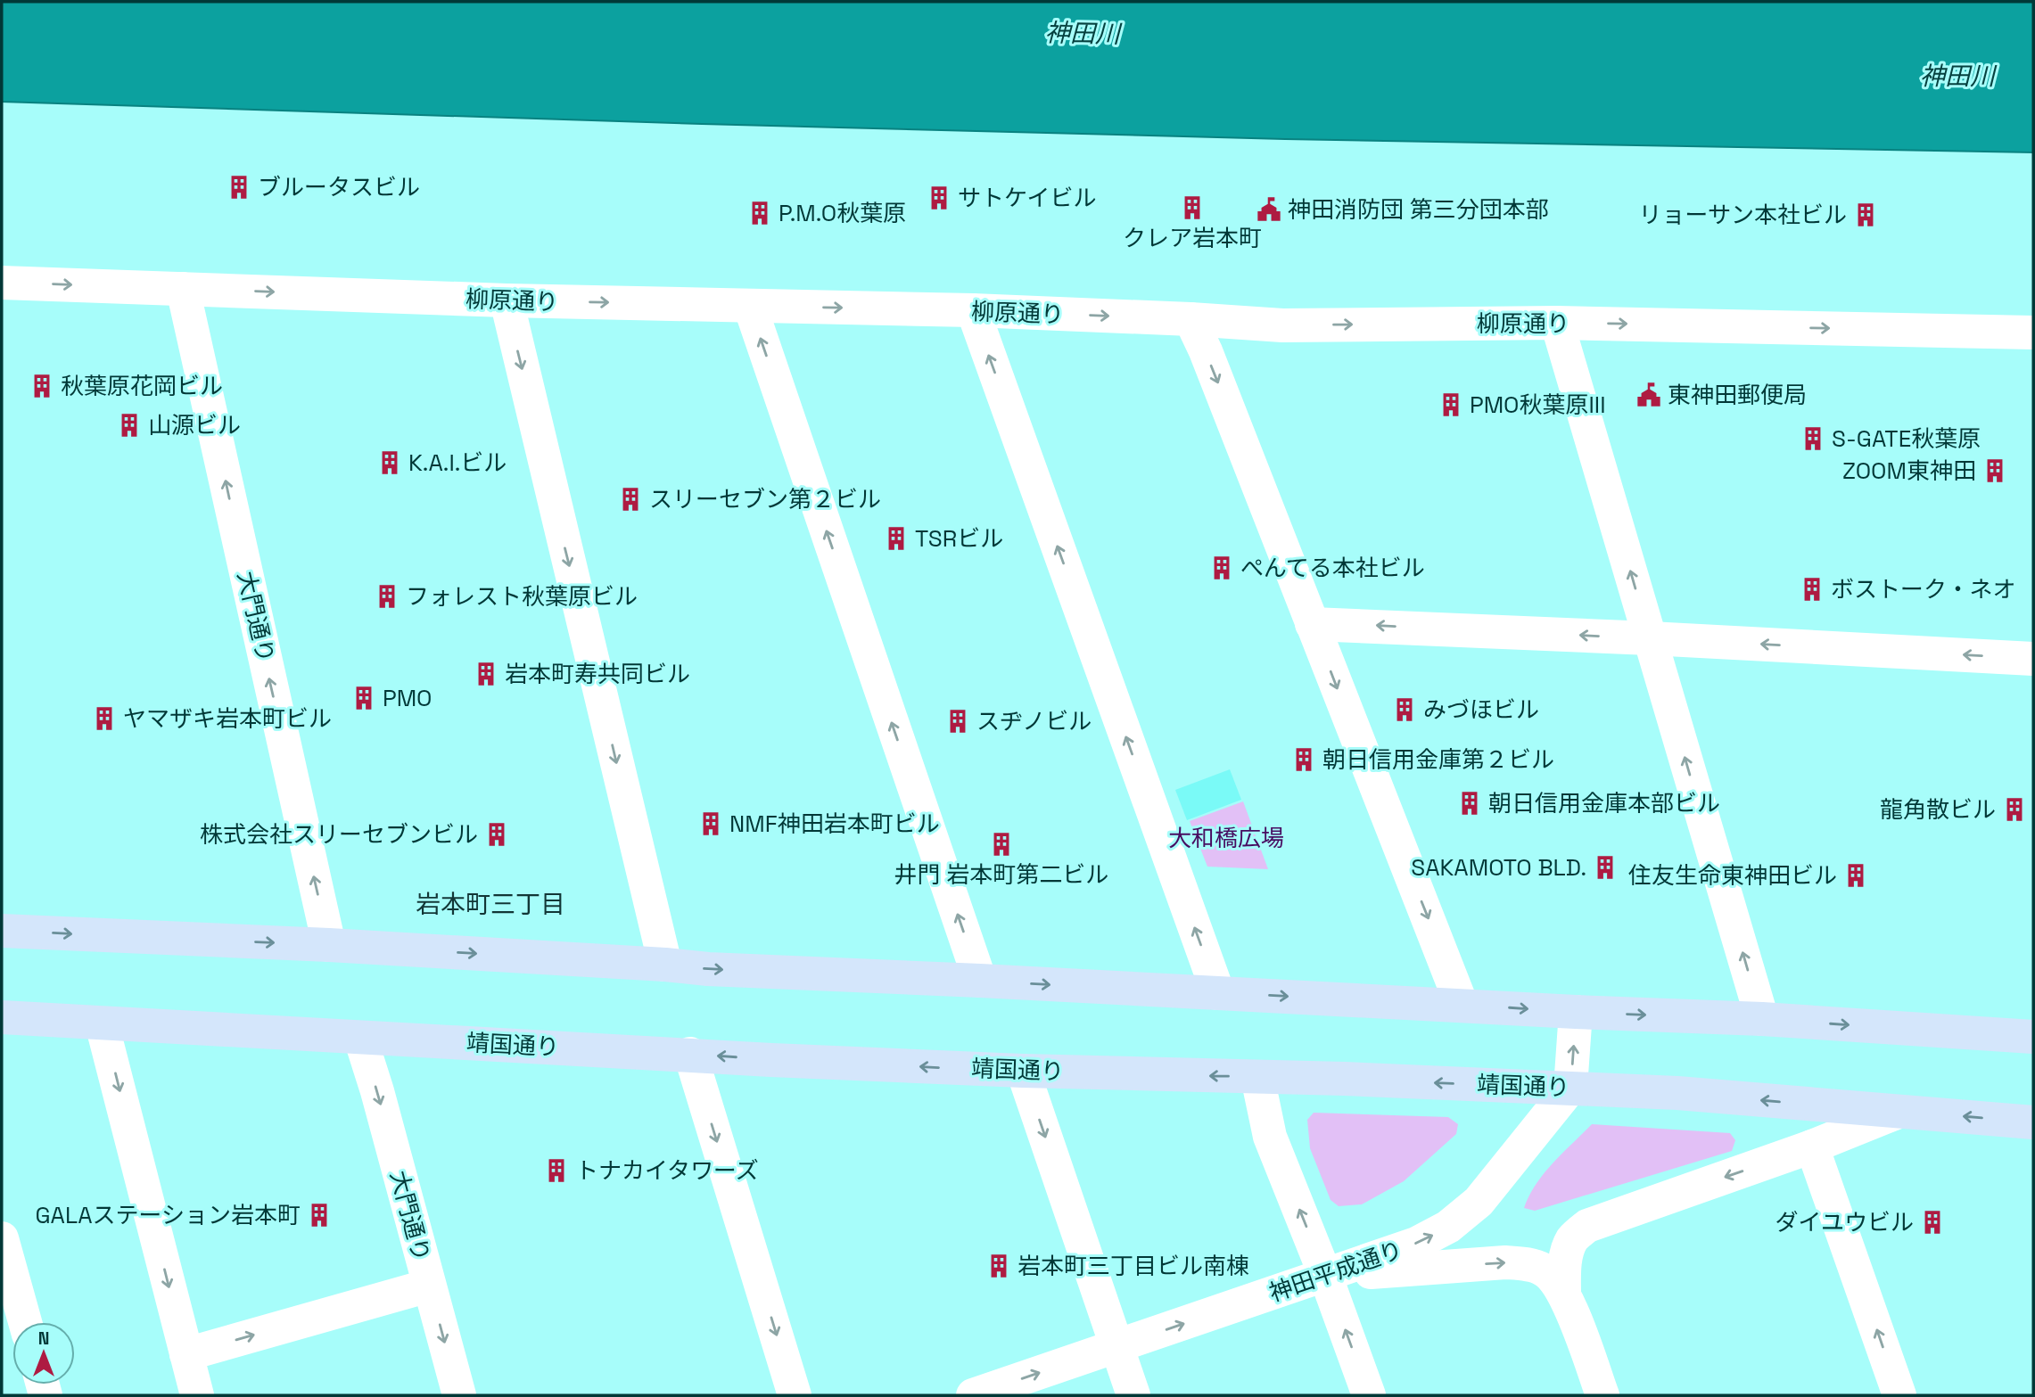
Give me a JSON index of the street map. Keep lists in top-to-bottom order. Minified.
{"streets":{"main road":["靖国通り"],"street":["柳原通り","大門通り","神田平成通り"]},"crossings":[["柳原通り","大門通り"],["大門通り","靖国通り"],["靖国通り","神田平成通り"]],"one_way":["柳原通り","神田平成通り"],"districts":["岩本町三丁目"],"water":["神田川"],"parks":["大和橋広場"],"places":{"building":["ブルータスビル","サトケイビル","クレア岩本町","P.M.O秋葉原","リョーサン本社ビル","秋葉原花岡ビル","PMO秋葉原III","山源ビル","S-GATE秋葉原","K.A.I.ビル","ZOOM東神田","スリーセブン第２ビル","TSRビル","ぺんてる本社ビル","ボストーク・ネオ","フォレスト秋葉原ビル","岩本町寿共同ビル","PMO","みづほビル","ヤマザキ岩本町ビル","スヂノビル","朝日信用金庫第２ビル","朝日信用金庫本部ビル","龍角散ビル","NMF神田岩本町ビル","株式会社スリーセブンビル","井門 岩本町第二ビル","SAKAMOTO BLD.","住友生命東神田ビル","トナカイタワーズ","GALAステーション岩本町","ダイユウビル","岩本町三丁目ビル南棟"],"public building":["神田消防団 第三分団本部","東神田郵便局"]},"north":"top"}
